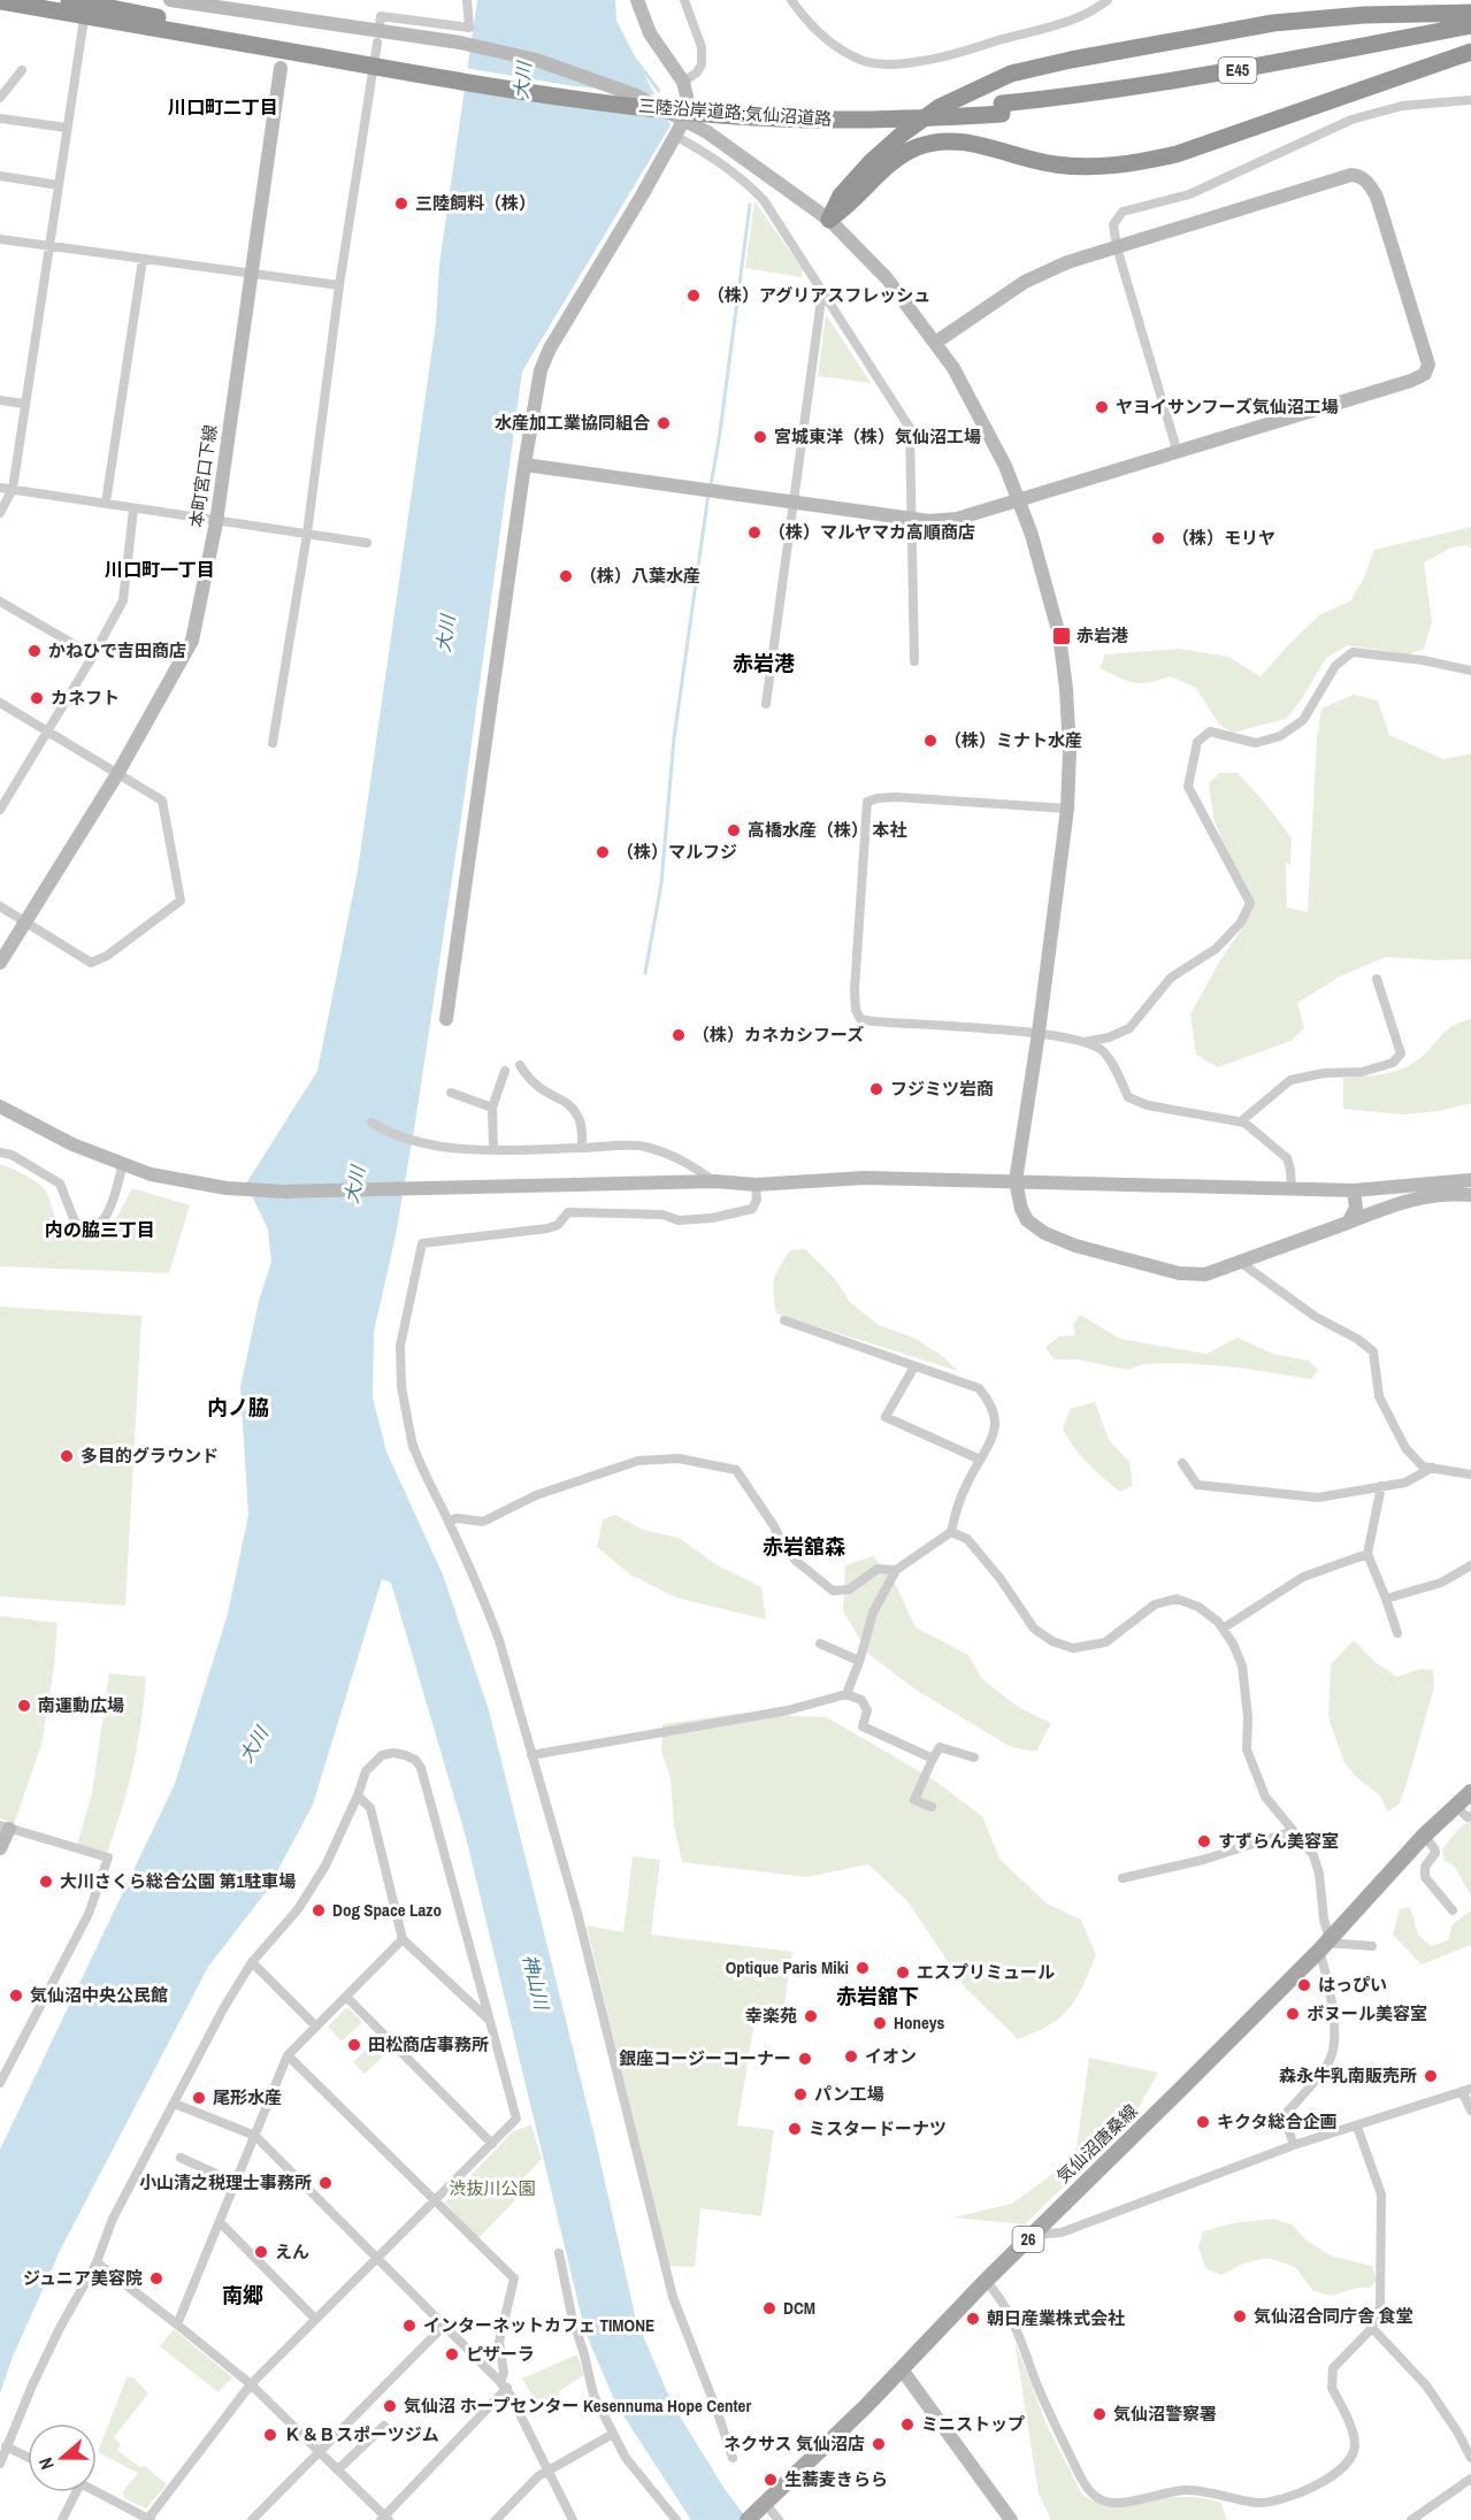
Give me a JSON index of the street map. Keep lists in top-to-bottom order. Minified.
{"streets":{"highway":["E45","三陸沿岸道路;気仙沼道路"],"main road":["気仙沼唐桑線","26"],"street":["本町宮口下線"]},"districts":["川口町二丁目","川口町一丁目","赤岩港","内の脇三丁目","内ノ脇","赤岩舘森","赤岩舘下","南郷"],"water":["大川","神山川"],"parks":["渋抜川公園"],"places":{"other":["三陸飼料（株）","（株）アグリアスフレッシュ","ヤヨイサンフーズ気仙沼工場","水産加工業協同組合","宮城東洋（株）気仙沼工場","（株）マルヤマカ高順商店","（株）モリヤ","（株）八葉水産","かねひで吉田商店","カネフト","（株）ミナト水産","高橋水産（株） 本社","（株）マルフジ","（株）カネカシフーズ","フジミツ岩商","多目的グラウンド","南運動広場","すずらん美容室","大川さくら総合公園 第1駐車場","Dog Space Lazo","Optique Paris Miki","エスプリミュール","はっぴい","気仙沼中央公民館","ボヌール美容室","幸楽苑","Honeys","田松商店事務所","イオン","銀座コージーコーナー","森永牛乳南販売所","パン工場","尾形水産","キクタ総合企画","ミスタードーナツ","小山清之税理士事務所","えん","ジュニア美容院","DCM","気仙沼合同庁舎 食堂","朝日産業株式会社","インターネットカフェ TIMONE","ピザーラ","気仙沼 ホープセンター Kesennuma Hope Center","気仙沼警察署","ミニストップ","Ｋ＆Ｂスポーツジム","ネクサス 気仙沼店","生蕎麦きらら"],"transit":["赤岩港"]},"north":"left"}
